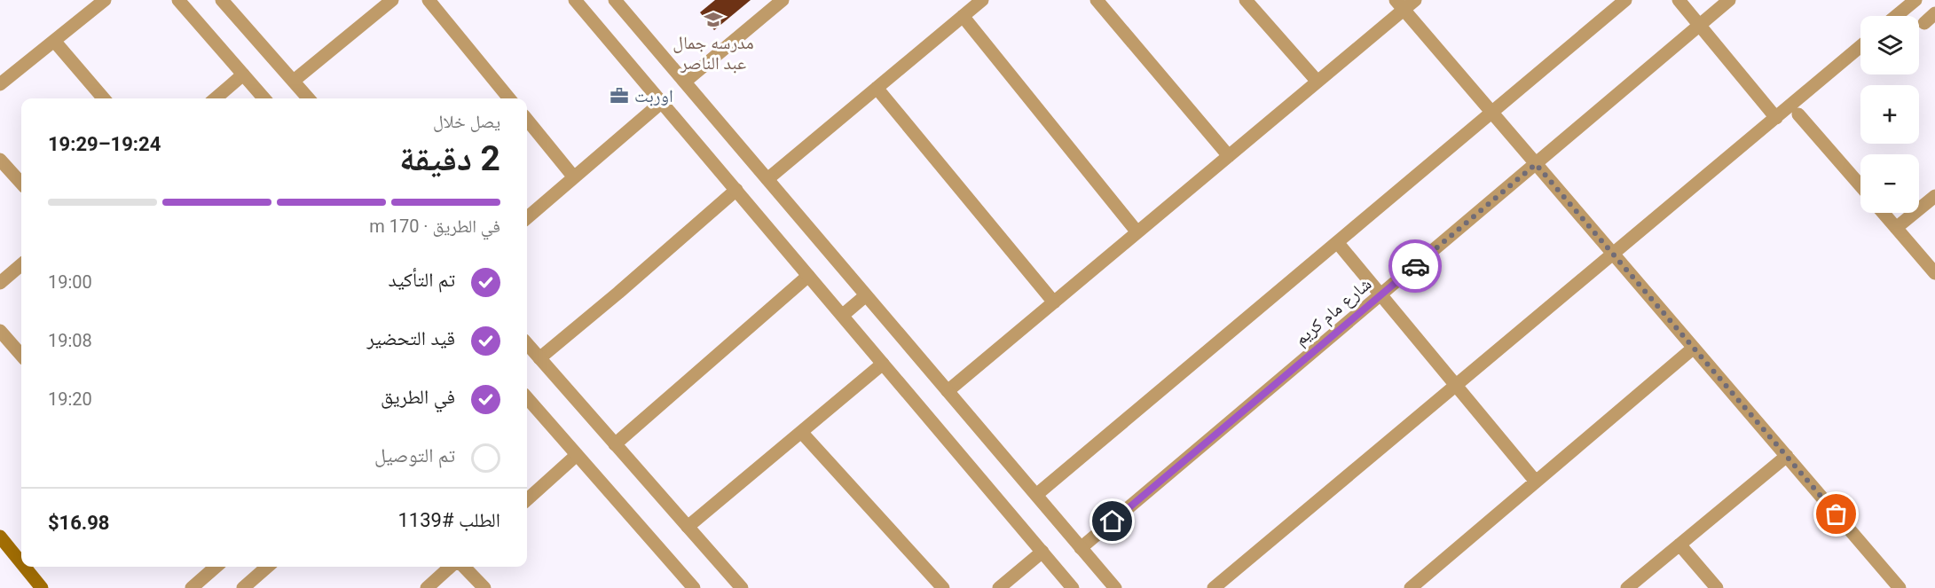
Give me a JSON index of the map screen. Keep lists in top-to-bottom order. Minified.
{"streets":{"street":["شارع مام كريم"]},"places":{"school or university":["مدرسه جمال عبد الناصر"],"office":["اوربت"]},"page":{"map_buttons":["+","−"],"heading":["2 دقيقة","يصل خلال","19:24–19:29"],"panel":["الطلب #1139","$16.98"],"bar":"في الطريق · 170 m","list":[["تم التأكيد","19:00"],["قيد التحضير","19:08"],["في الطريق","19:20"],"تم التوصيل"]}}
